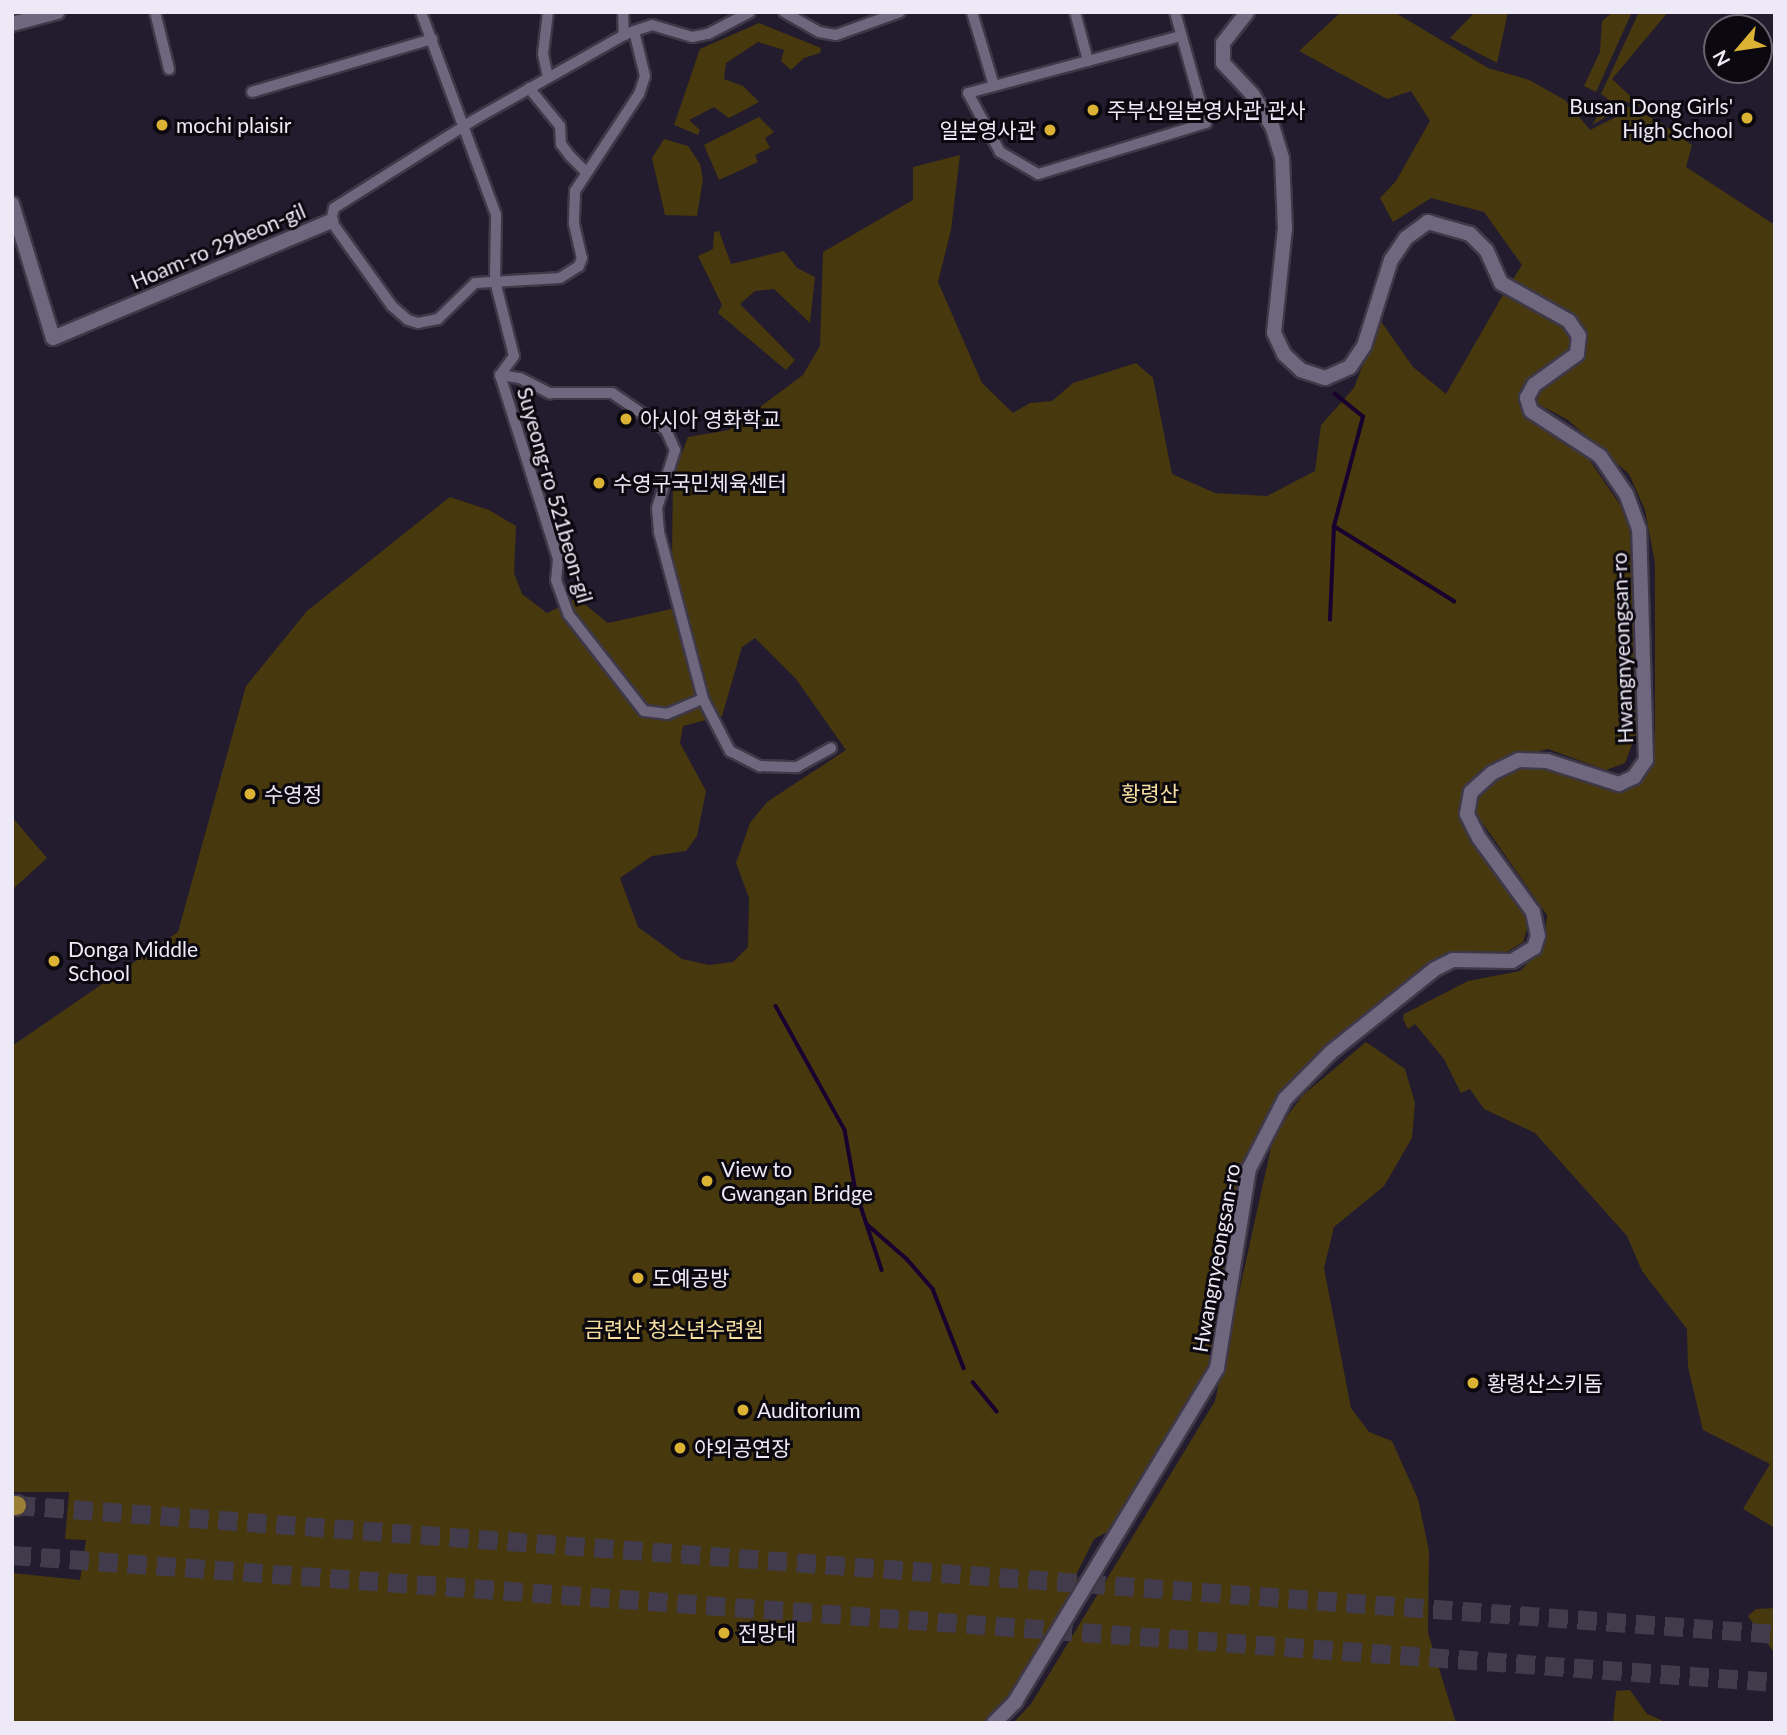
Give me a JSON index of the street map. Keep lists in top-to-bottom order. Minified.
{"streets":{"street":["Hoam-ro 29beon-gil","Suyeong-ro 521beon-gil","Hwangnyeongsan-ro"]},"crossings":[["Hoam-ro 29beon-gil","Suyeong-ro 521beon-gil"]],"parks":["황령산","금련산 청소년수련원"],"places":["주부산일본영사관 관사","Busan Dong Girls' High School","mochi plaisir","일본영사관","아시아 영화학교","수영구국민체육센터","수영정","Donga Middle School","View to Gwangan Bridge","도예공방","황령산스키돔","Auditorium","야외공연장","전망대"],"north":"bottom left"}
